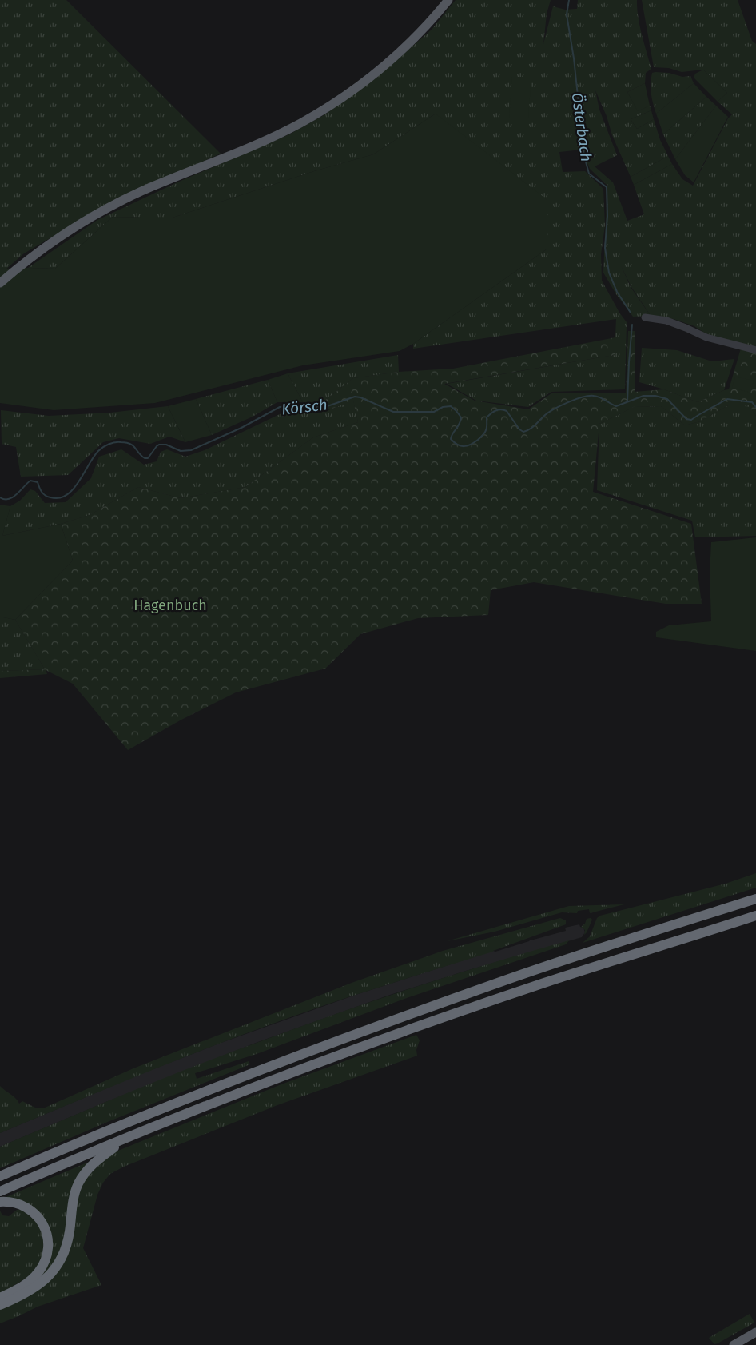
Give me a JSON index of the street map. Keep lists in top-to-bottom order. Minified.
{"water":["Österbach","Körsch"],"parks":["Hagenbuch"]}
